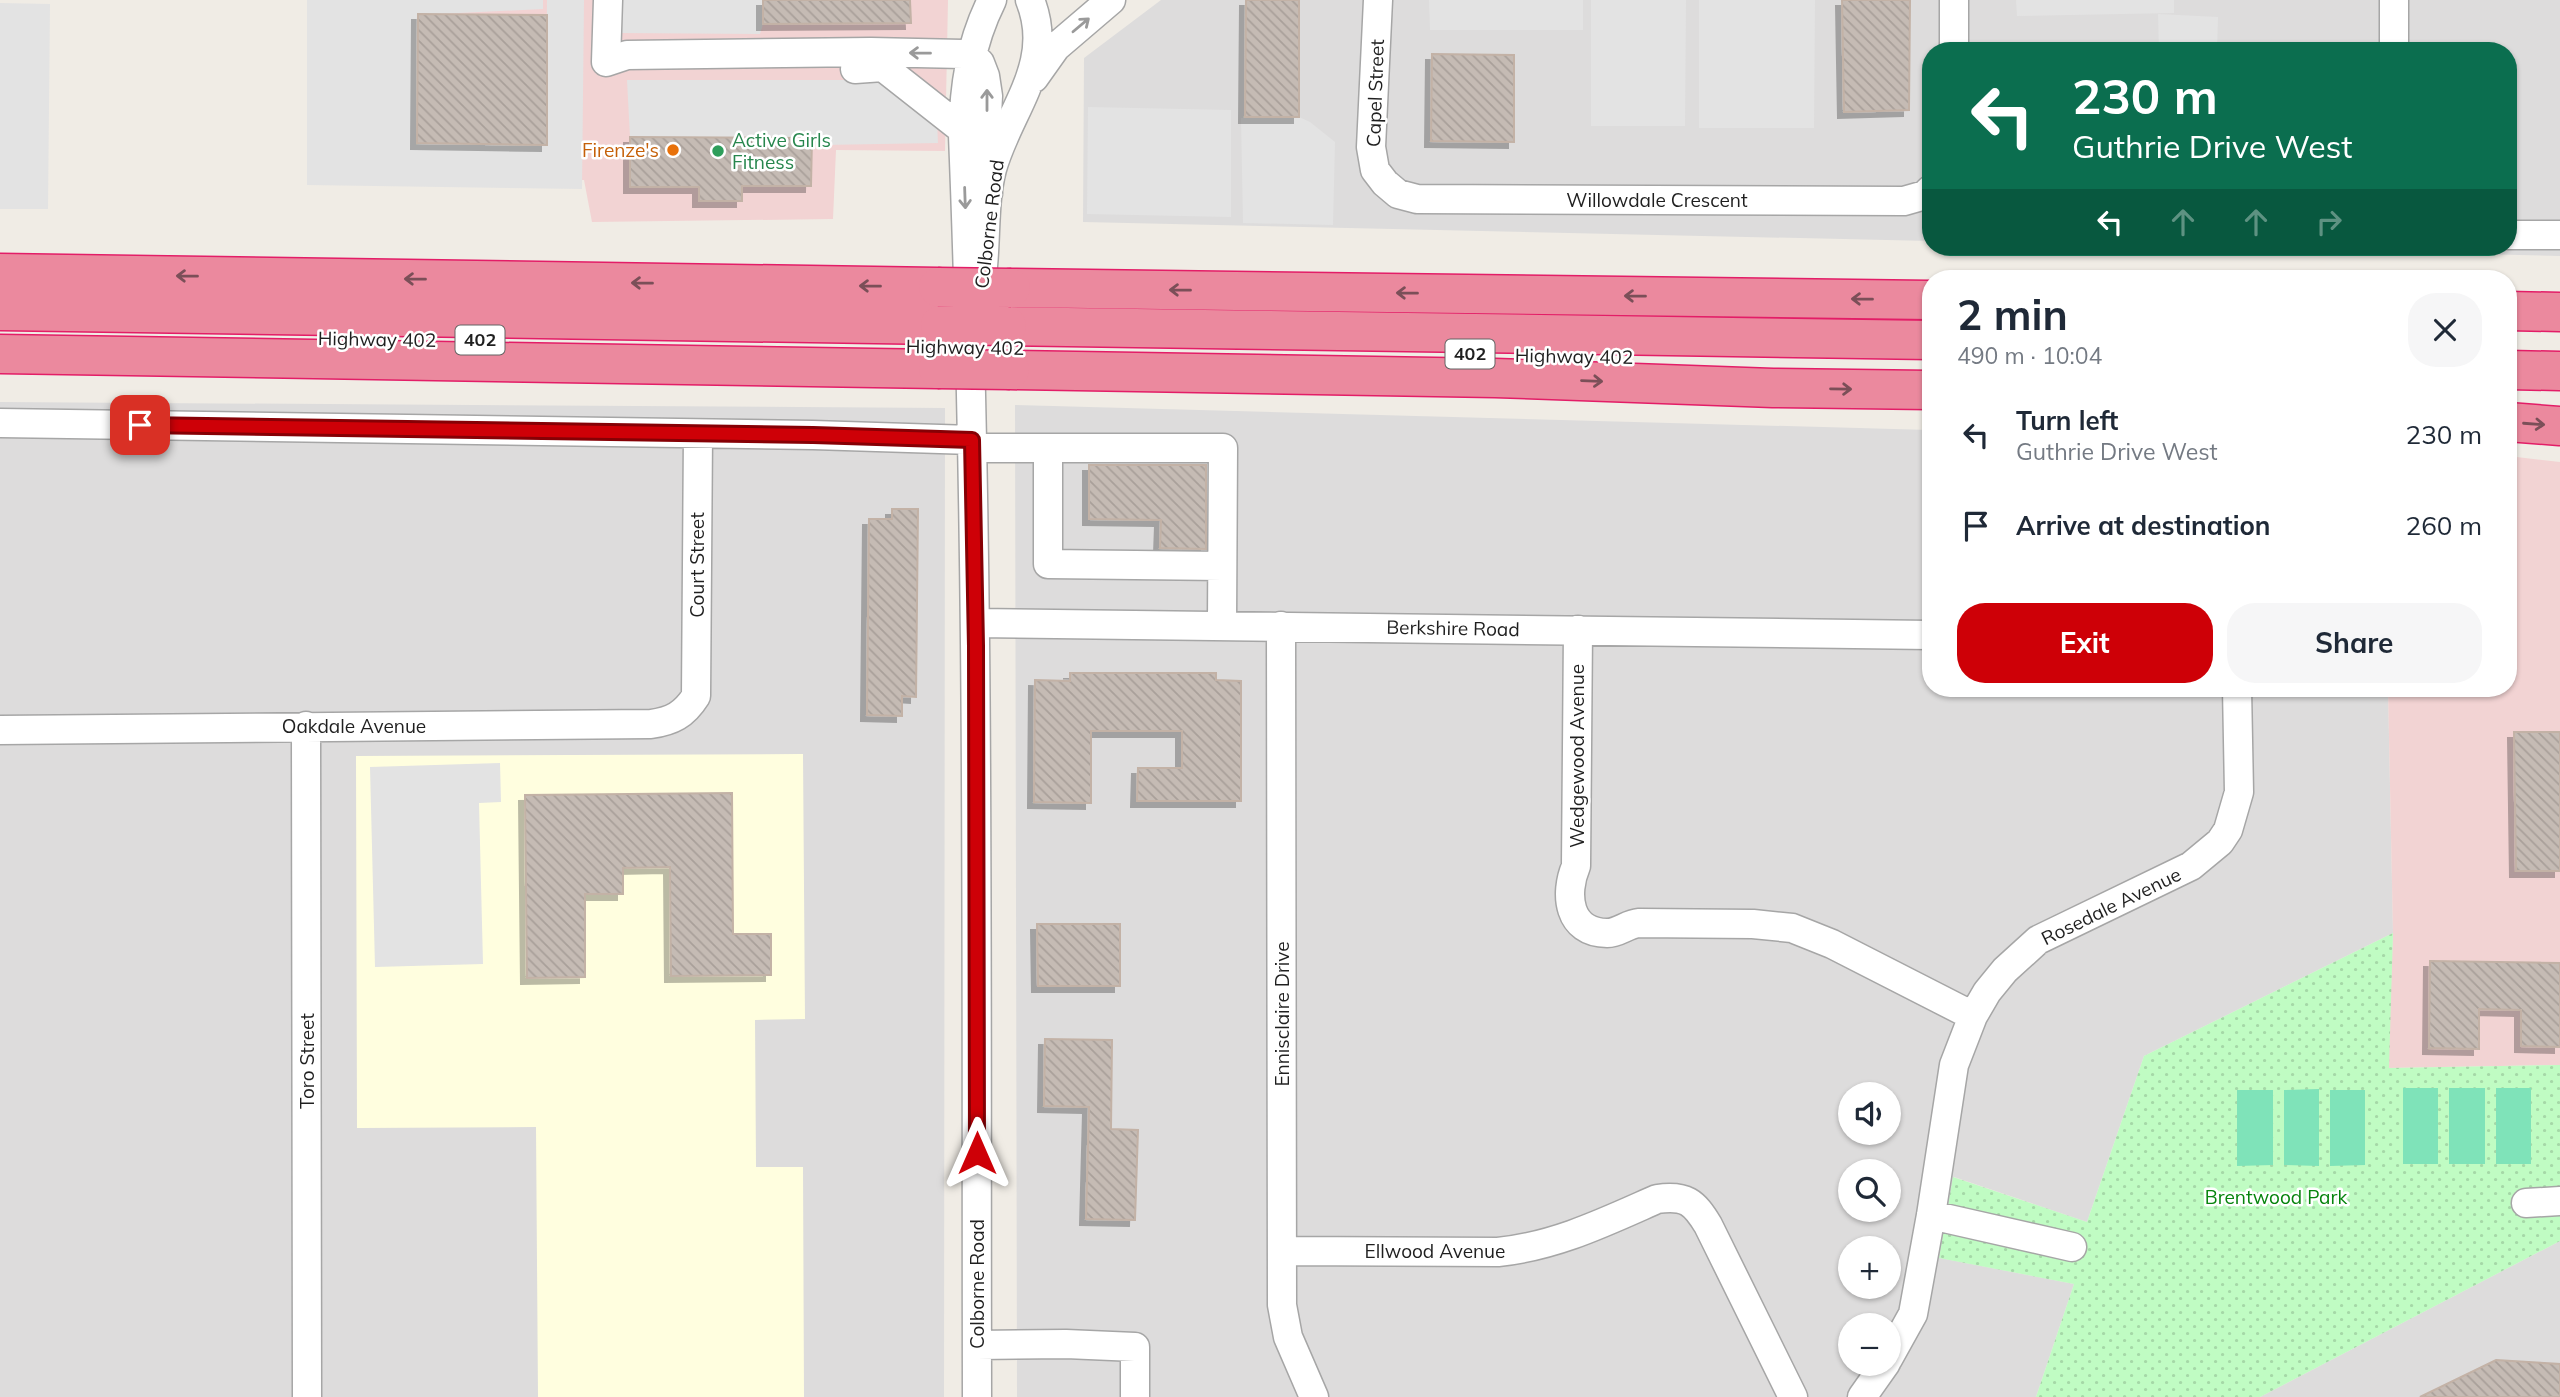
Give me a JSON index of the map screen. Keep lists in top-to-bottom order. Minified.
{"streets":{"highway":["Highway 402","402"],"street":["Capel Street","Willowdale Crescent","Colborne Road","Court Street","Berkshire Road","Oakdale Avenue","Wedgewood Avenue","Rosedale Avenue","Ennisclaire Drive","Toro Street","Ellwood Avenue"]},"crossings":[["Capel Street","Willowdale Crescent"],["Colborne Road","Highway 402"],["Colborne Road","Berkshire Road"],["Court Street","Oakdale Avenue"],["Berkshire Road","Wedgewood Avenue"],["Berkshire Road","Ennisclaire Drive"],["Oakdale Avenue","Toro Street"],["Wedgewood Avenue","Rosedale Avenue"],["Ennisclaire Drive","Ellwood Avenue"]],"parks":["Brentwood Park"],"places":["Firenze's","Active Girls Fitness"],"page":{"turn":["230 m","Guthrie Drive West"],"heading":["2 min","490 m · 10:04"],"list":[{"name":"Turn left","note":"Guthrie Drive West","value":"230 m"},{"name":"Arrive at destination","value":"260 m"}],"buttons":["Exit","Share"],"map_buttons":["+","−"]}}
